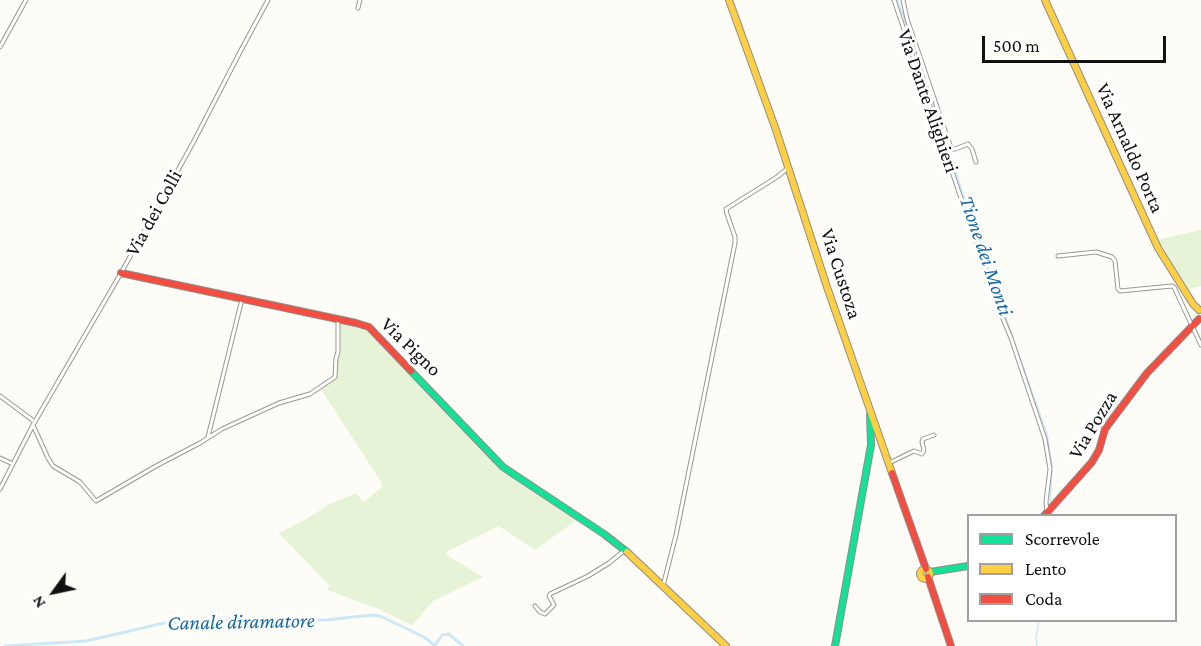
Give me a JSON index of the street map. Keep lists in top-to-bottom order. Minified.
{"streets":{"street":["Via Dante Alighieri","Via Arnaldo Porta","Via dei Colli","Via Custoza","Via Pigno","Via Pozza"]},"crossings":[["Via Dante Alighieri","Via Pozza"],["Via Arnaldo Porta","Via Pozza"],["Via dei Colli","Via Pigno"]],"water":["Tione dei Monti","Canale diramatore"],"legend":["Scorrevole","Lento","Coda"],"scale_bar":"500 m","north":"bottom left"}
